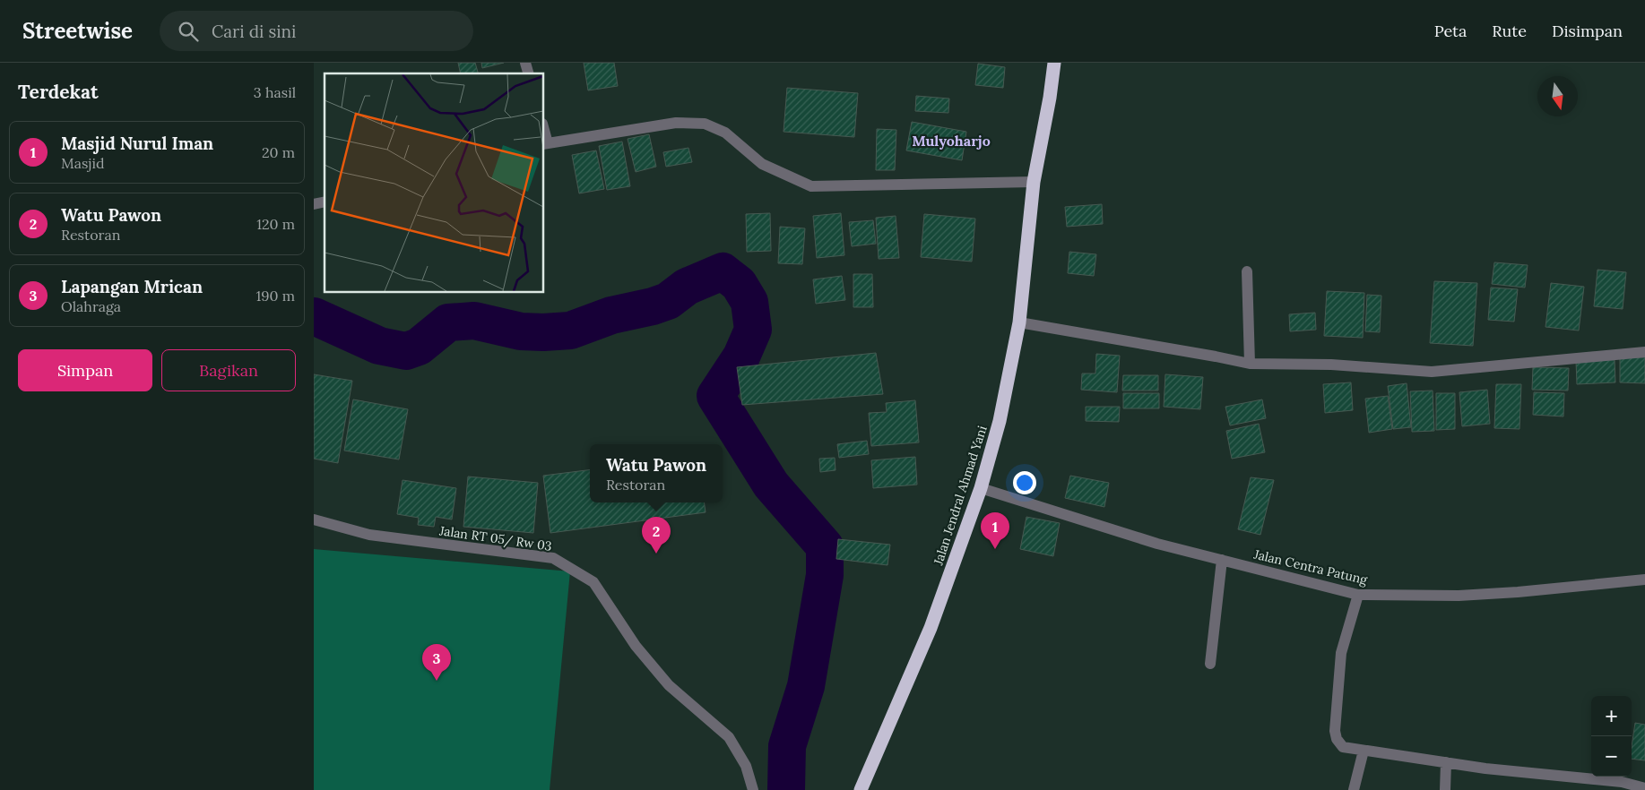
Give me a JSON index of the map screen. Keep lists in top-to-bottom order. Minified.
{"streets":{"highway":["Jalan Jendral Ahmad Yani"],"street":["Jalan RT 05/ Rw 03","Jalan Centra Patung"]},"crossings":[["Jalan Jendral Ahmad Yani","Jalan Centra Patung"]],"districts":["Mulyoharjo"],"north":"bottom","page":{"header":"Streetwise","search":"Cari di sini","nav":["Peta","Rute","Disimpan"],"heading":["Terdekat","3 hasil"],"list":[{"mark":"1","name":"Masjid Nurul Iman","note":"Masjid","value":"20 m"},{"mark":"2","name":"Watu Pawon","note":"Restoran","value":"120 m"},{"mark":"3","name":"Lapangan Mrican","note":"Olahraga","value":"190 m"}],"buttons":["Simpan","Bagikan"],"popup":["Watu Pawon","Restoran"],"pins":["1","2","3"],"map_buttons":["+","−"]}}
